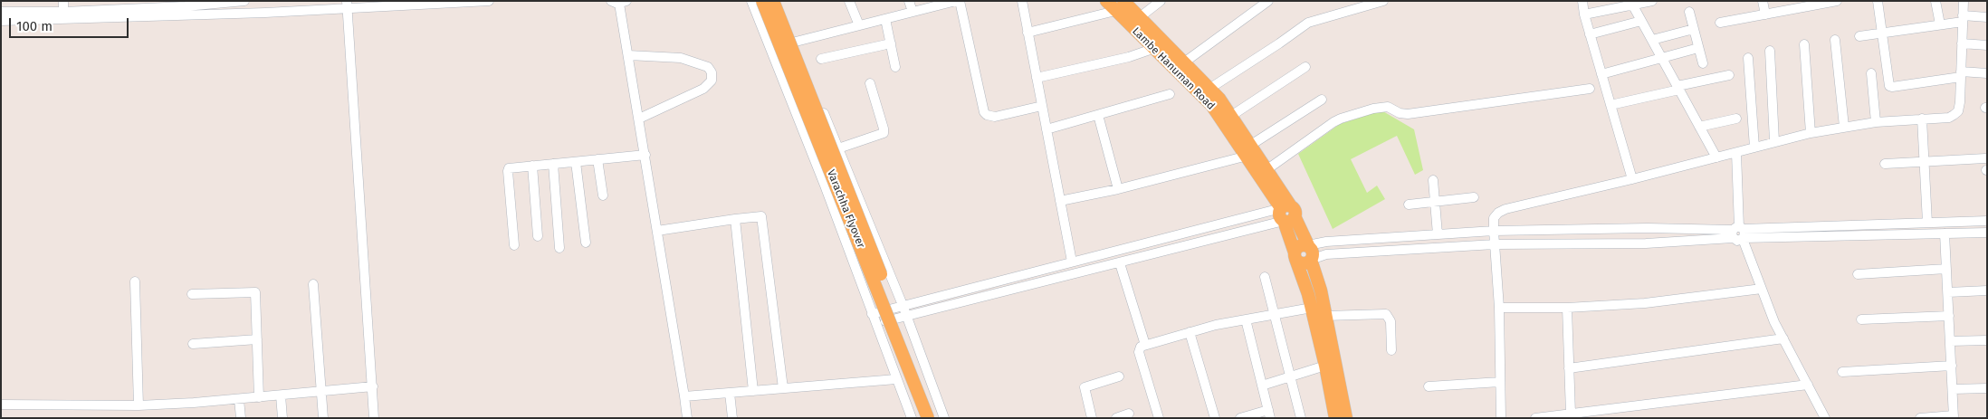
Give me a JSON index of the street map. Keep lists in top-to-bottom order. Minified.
{"streets":{"main road":["Lambe Hanuman Road","Varachha Flyover"]},"scale_bar":"100 m"}
